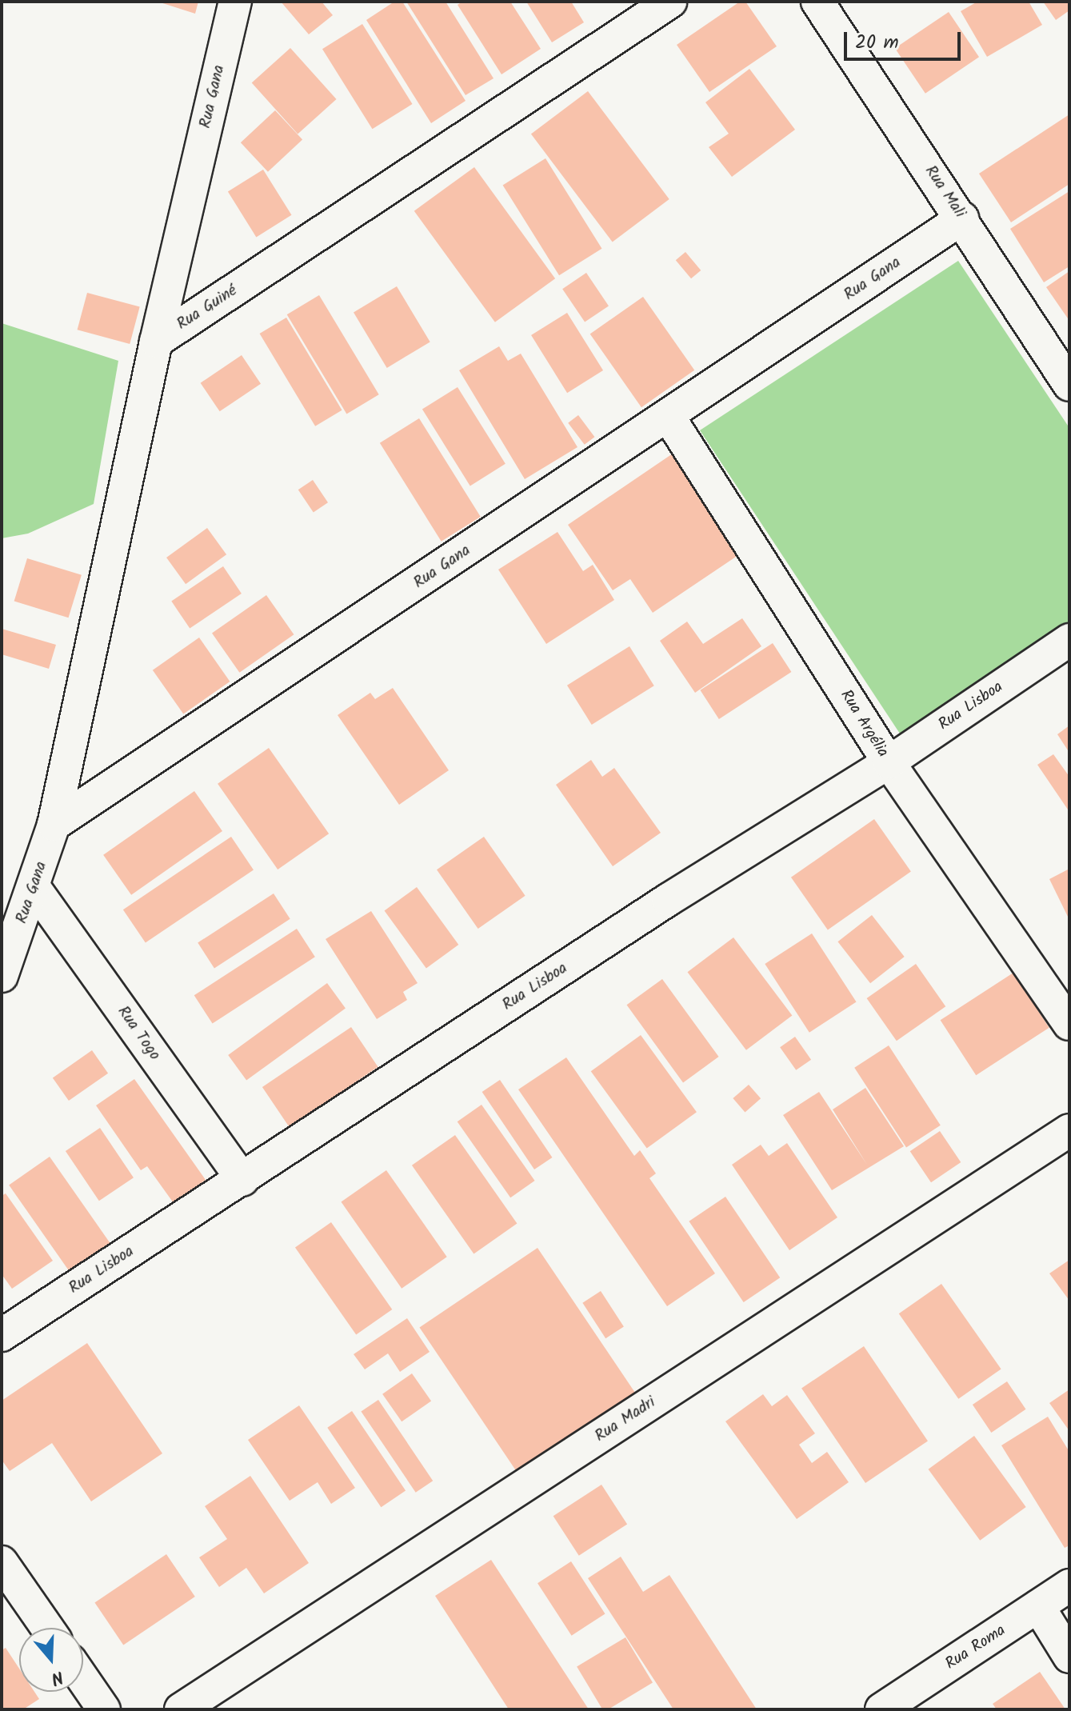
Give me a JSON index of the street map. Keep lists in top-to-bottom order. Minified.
{"streets":{"street":["Rua Gana","Rua Mali","Rua Guiné","Rua Lisboa","Rua Argélia","Rua Togo","Rua Madri","Rua Roma"]},"crossings":[["Rua Gana","Rua Mali"],["Rua Gana","Rua Guiné"],["Rua Gana","Rua Argélia"],["Rua Gana","Rua Togo"],["Rua Lisboa","Rua Argélia"],["Rua Lisboa","Rua Togo"]],"scale_bar":"20 m","north":"bottom"}
